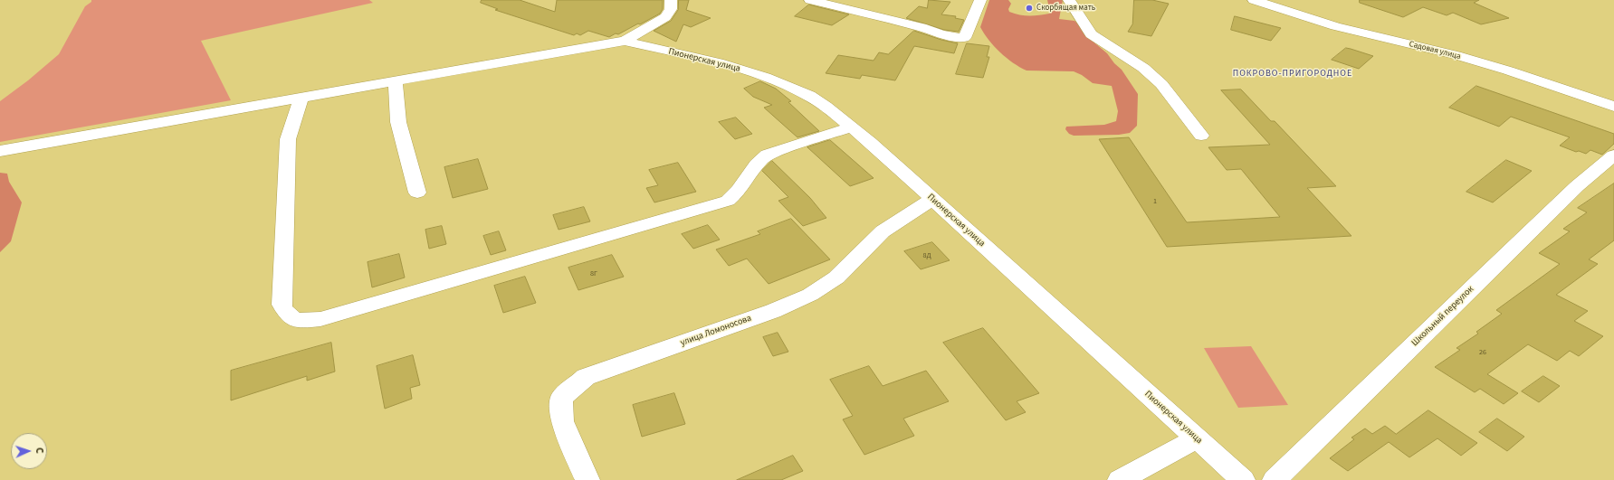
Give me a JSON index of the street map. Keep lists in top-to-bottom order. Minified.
{"streets":{"street":["Садовая улица","Пионерская улица","Школьный переулок","улица Ломоносова"]},"crossings":[["Пионерская улица","улица Ломоносова"]],"districts":["ПОКРОВО-ПРИГОРОДНОЕ"],"places":["Скорбящая мать"],"house_numbers":["1","8Д","8Г","26"],"north":"right"}
